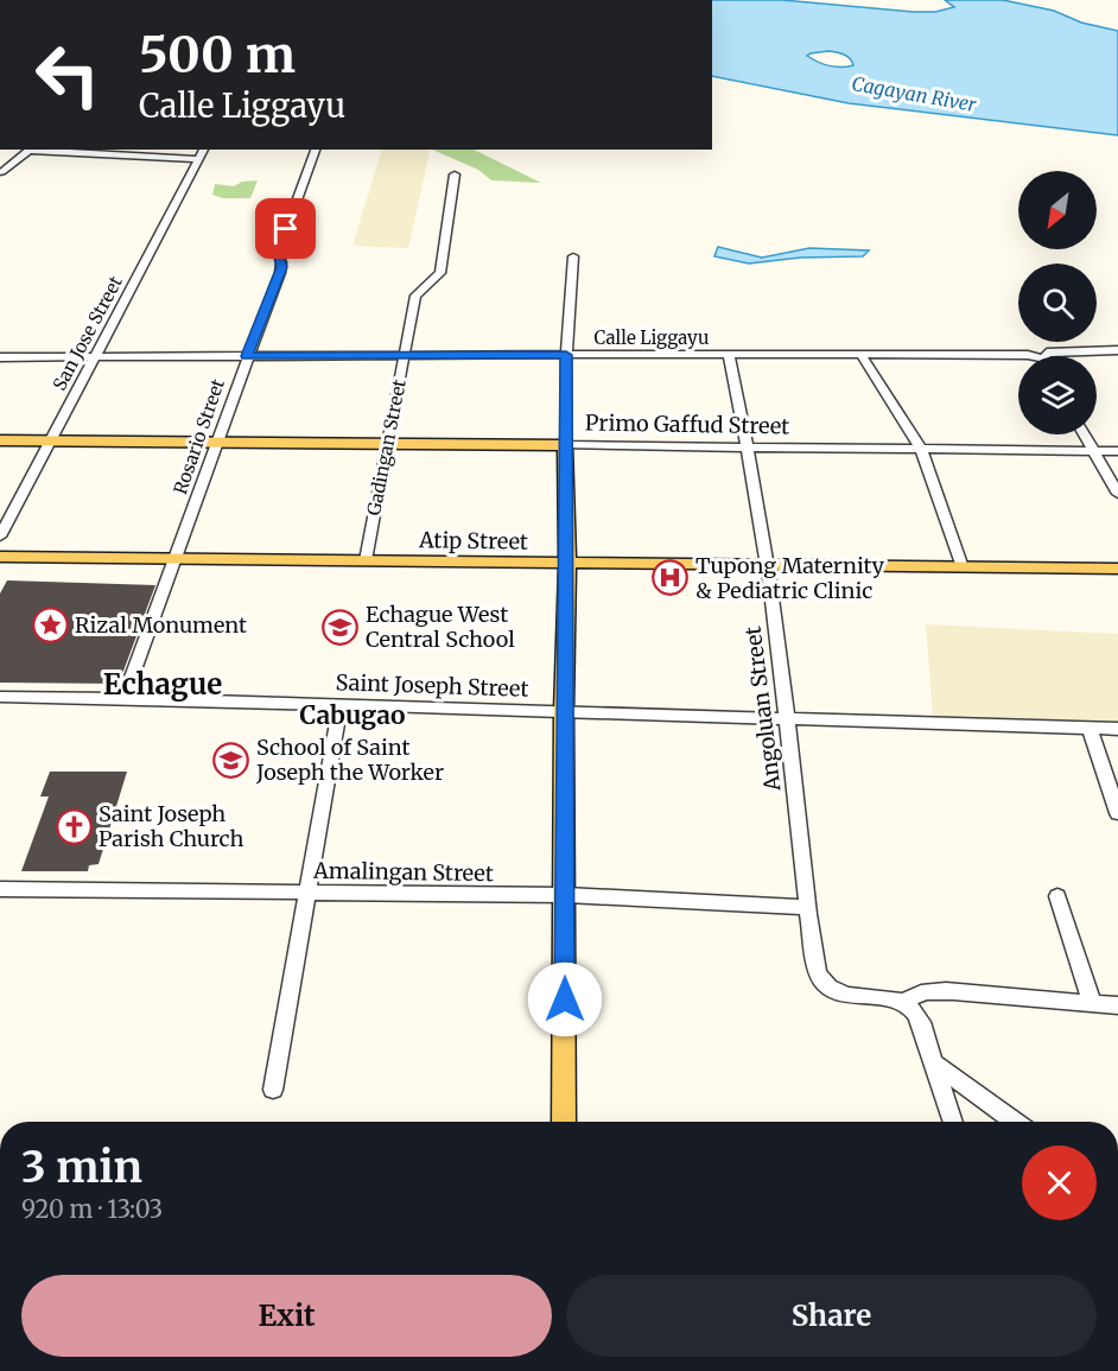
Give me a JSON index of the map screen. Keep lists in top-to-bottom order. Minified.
{"streets":{"main road":["Primo Gaffud Street","Atip Street"],"street":["San Jose Street","Calle Liggayu","Rosario Street","Gadingan Street","Saint Joseph Street","Angoluan Street","Amalingan Street"]},"crossings":[["San Jose Street","Calle Liggayu"],["San Jose Street","Primo Gaffud Street"],["Calle Liggayu","Rosario Street"],["Calle Liggayu","Gadingan Street"],["Calle Liggayu","Angoluan Street"],["Primo Gaffud Street","Rosario Street"],["Primo Gaffud Street","Gadingan Street"],["Primo Gaffud Street","Angoluan Street"],["Rosario Street","Atip Street"],["Rosario Street","Saint Joseph Street"],["Gadingan Street","Atip Street"],["Atip Street","Angoluan Street"],["Saint Joseph Street","Angoluan Street"],["Angoluan Street","Amalingan Street"]],"districts":["Echague","Cabugao"],"water":["Cagayan River"],"places":{"hospital":["Tupong Maternity & Pediatric Clinic"],"place":["Rizal Monument"],"school or university":["Echague West Central School","School of Saint Joseph the Worker"],"church":["Saint Joseph Parish Church"]},"north":"bottom left","page":{"turn":["500 m","Calle Liggayu"],"heading":["3 min","920 m · 13:03"],"buttons":["Exit","Share"]}}
